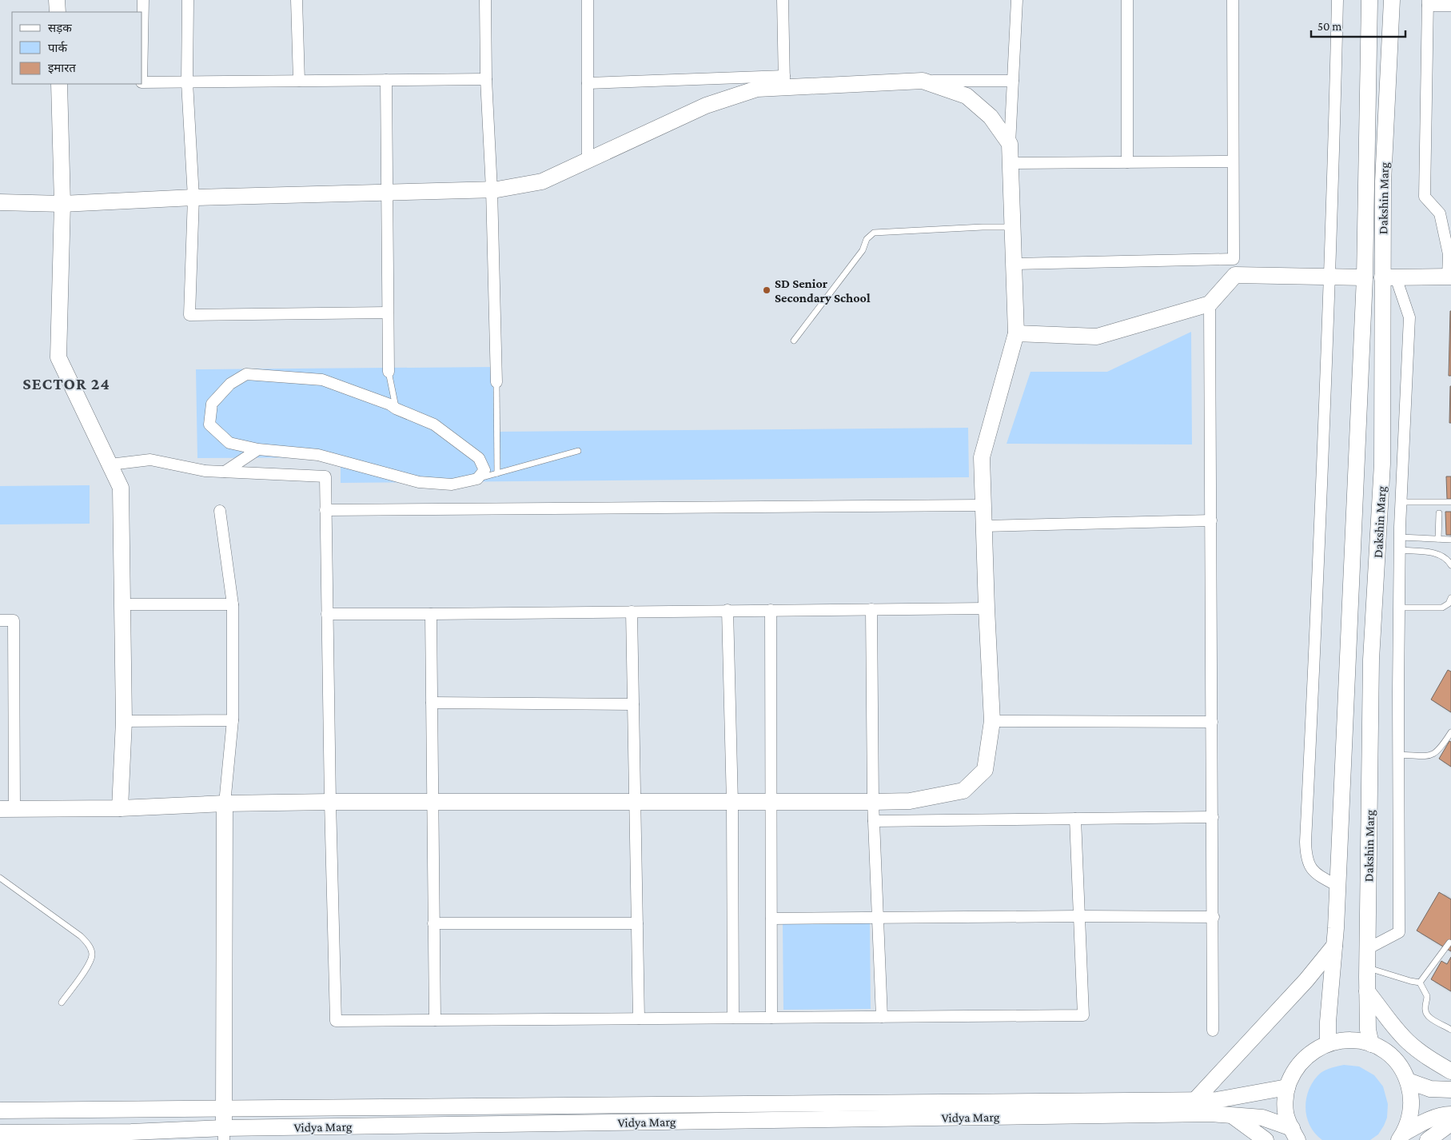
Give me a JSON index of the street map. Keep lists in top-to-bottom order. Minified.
{"streets":{"main road":["Dakshin Marg","Vidya Marg"]},"districts":["SECTOR 24"],"places":["SD Senior Secondary School"],"legend":["सड़क","पार्क","इमारत"],"scale_bar":"50 m"}
